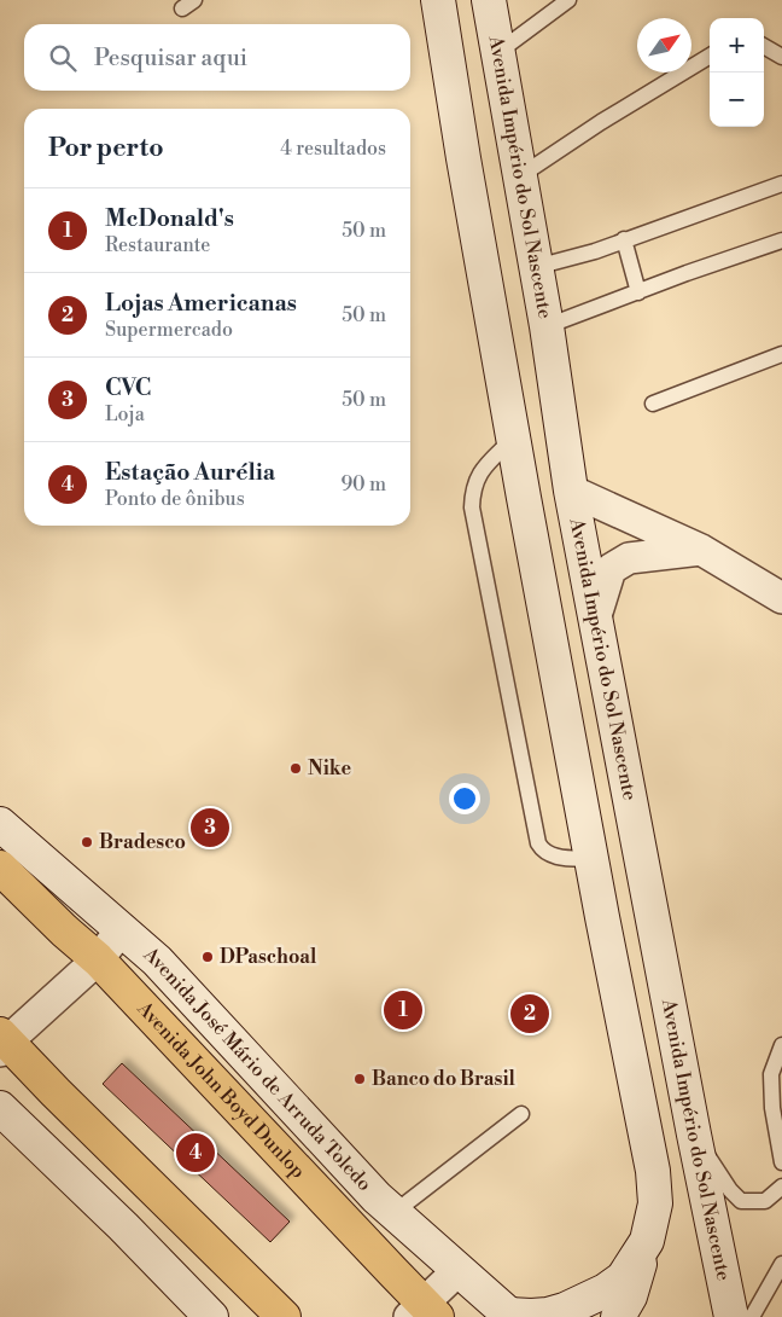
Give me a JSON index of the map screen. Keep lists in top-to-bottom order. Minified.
{"streets":{"main road":["Avenida Império do Sol Nascente","Avenida José Mário de Arruda Toledo","Avenida John Boyd Dunlop"]},"places":["Nike","Bradesco","DPaschoal","Banco do Brasil"],"north":"top right","page":{"map_buttons":["+","−"],"search":"Pesquisar aqui","heading":["Por perto","4 resultados"],"list":[{"mark":"1","name":"McDonald's","note":"Restaurante","value":"50 m"},{"mark":"2","name":"Lojas Americanas","note":"Supermercado","value":"50 m"},{"mark":"3","name":"CVC","note":"Loja","value":"50 m"},{"mark":"4","name":"Estação Aurélia","note":"Ponto de ônibus","value":"90 m"}],"pins":["3","1","2","4"]}}
